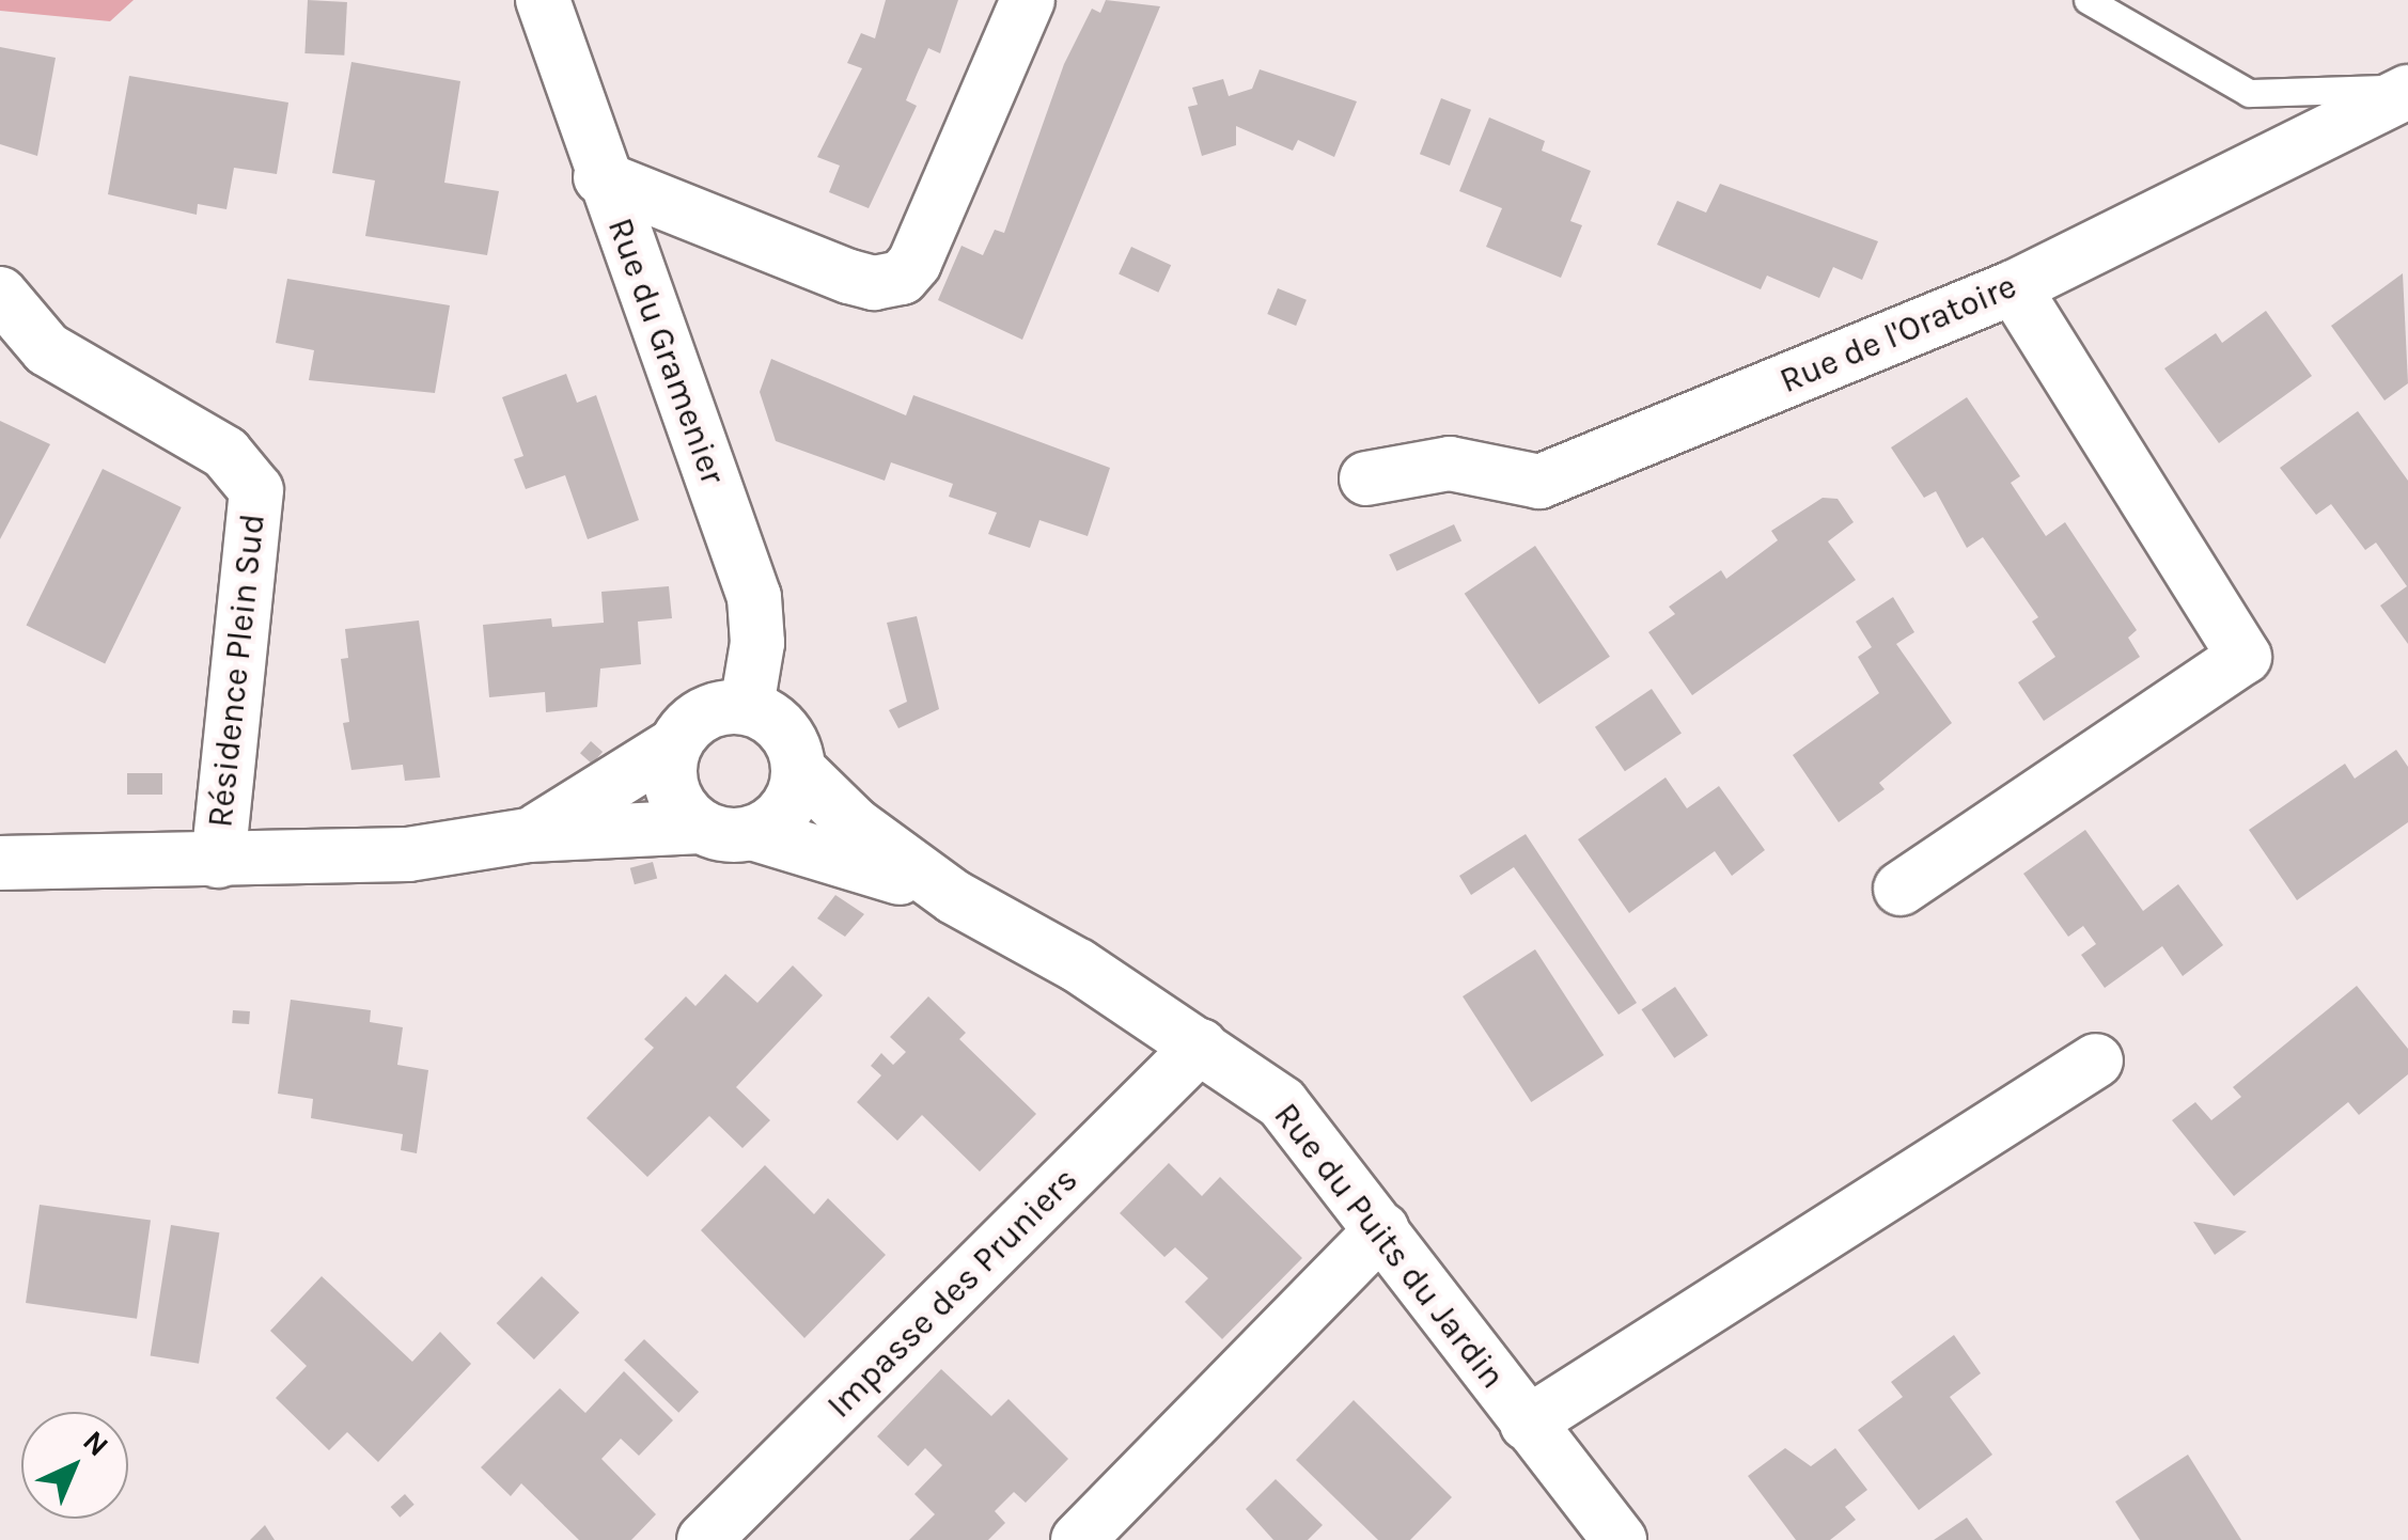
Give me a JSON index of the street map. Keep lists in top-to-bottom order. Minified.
{"streets":{"street":["Rue de l'Oratoire","Rue du Gramenier","Résidence Plein Sud","Rue du Puits du Jardin","Impasse des Pruniers"]},"crossings":[["Rue du Gramenier","Rue du Puits du Jardin"],["Rue du Puits du Jardin","Impasse des Pruniers"]],"north":"top right"}
